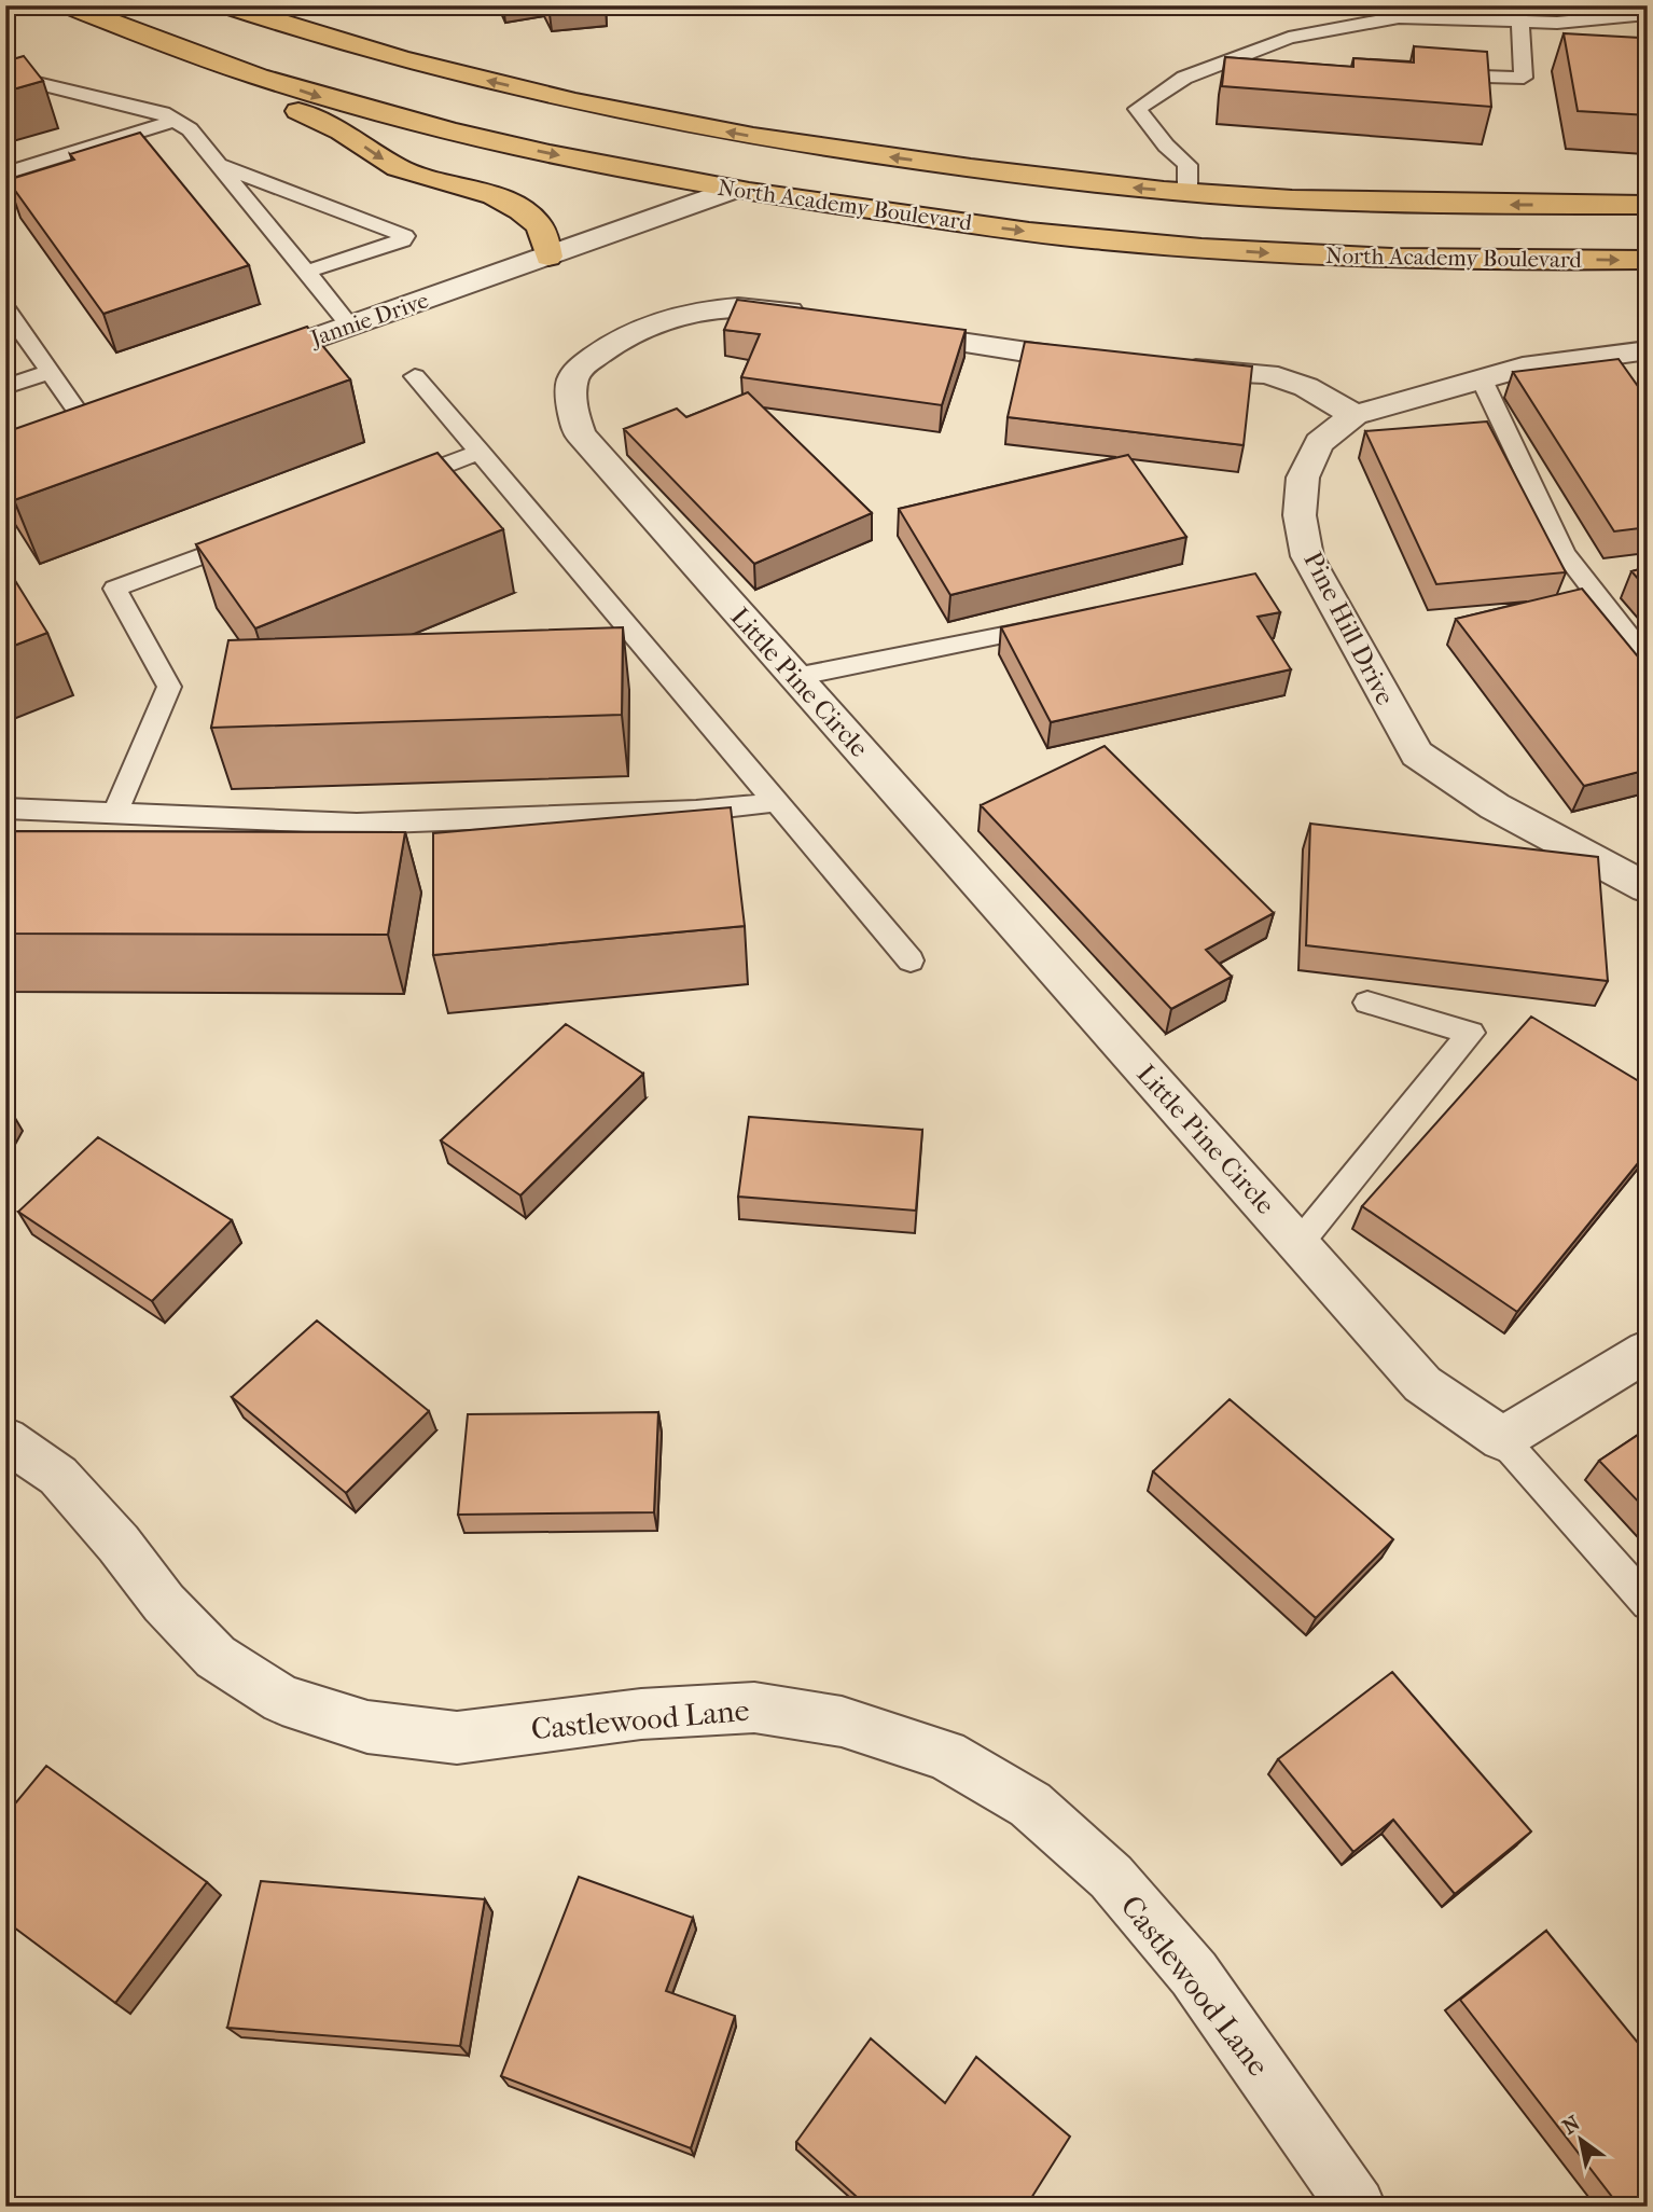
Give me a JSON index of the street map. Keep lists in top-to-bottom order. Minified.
{"streets":{"highway":["North Academy Boulevard"],"street":["Jannie Drive","Pine Hill Drive","Little Pine Circle","Castlewood Lane"]},"crossings":[["North Academy Boulevard","Jannie Drive"]],"north":"top left"}
